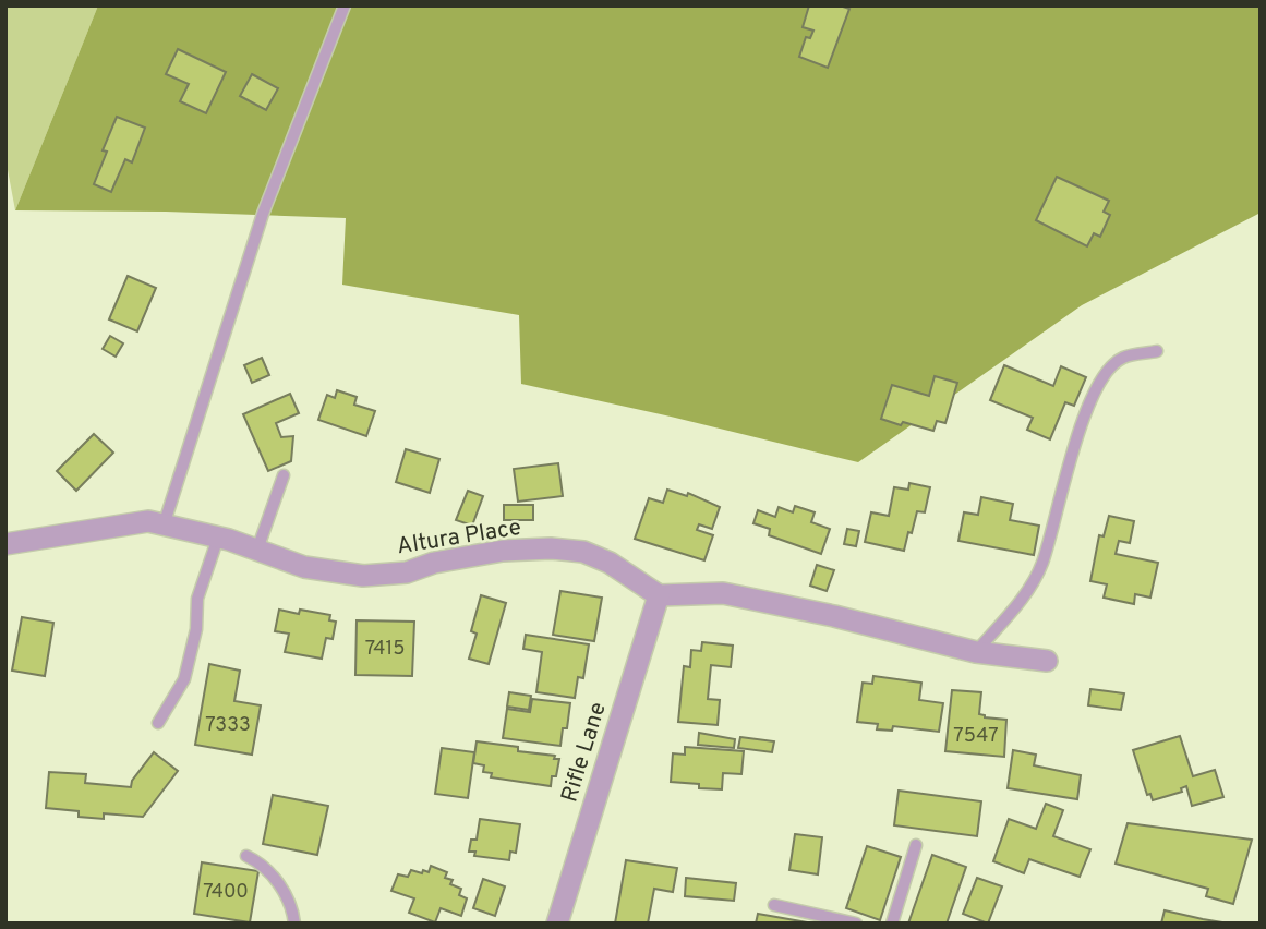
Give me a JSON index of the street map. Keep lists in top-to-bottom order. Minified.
{"streets":{"street":["Altura Place","Rifle Lane"]},"crossings":[["Altura Place","Rifle Lane"]],"house_numbers":["7415","7333","7547","7400"]}
